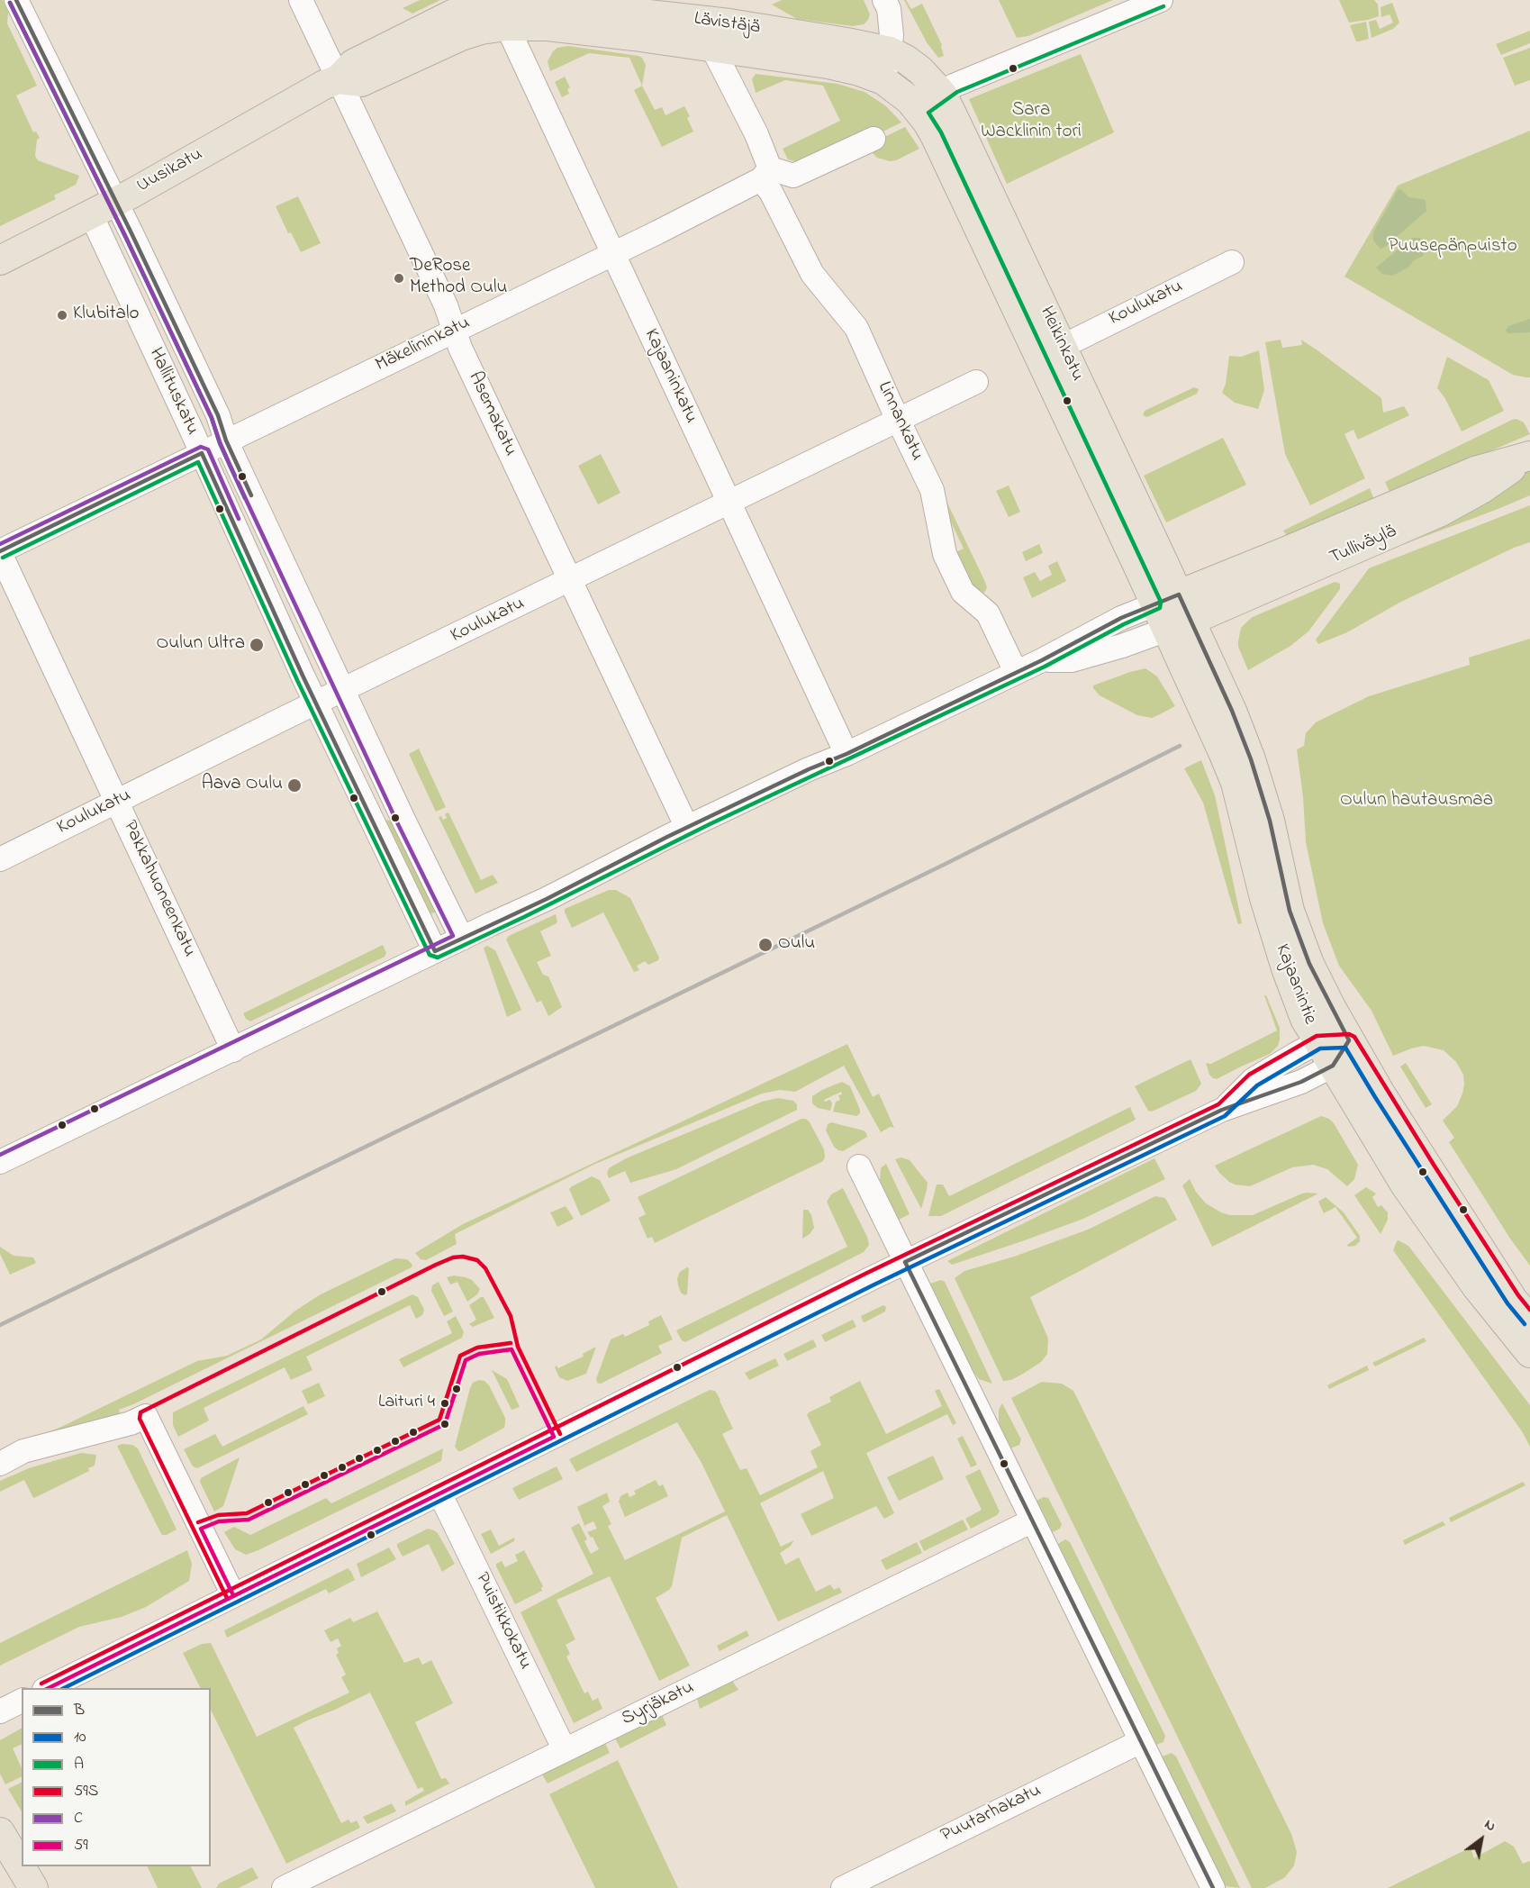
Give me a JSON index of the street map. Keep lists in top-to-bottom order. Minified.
{"streets":{"main road":["Lävistäjä","Uusikatu","Heikinkatu","Kajaaninkatu","Tulliväylä","Kajaanintie"],"street":["Koulukatu","Mäkelininkatu","Hallituskatu","Asemakatu","Linnankatu","Pakkahuoneenkatu","Puistikkokatu","Syrjäkatu","Puutarhakatu"]},"crossings":[["Lävistäjä","Uusikatu"],["Lävistäjä","Heikinkatu"],["Lävistäjä","Kajaaninkatu"],["Lävistäjä","Linnankatu"],["Uusikatu","Kajaaninkatu"],["Uusikatu","Hallituskatu"],["Uusikatu","Asemakatu"],["Koulukatu","Heikinkatu"],["Koulukatu","Kajaaninkatu"],["Koulukatu","Hallituskatu"],["Koulukatu","Asemakatu"],["Koulukatu","Linnankatu"],["Koulukatu","Pakkahuoneenkatu"],["Heikinkatu","Tulliväylä"],["Heikinkatu","Kajaanintie"],["Mäkelininkatu","Kajaaninkatu"],["Mäkelininkatu","Hallituskatu"],["Mäkelininkatu","Asemakatu"],["Mäkelininkatu","Linnankatu"],["Mäkelininkatu","Pakkahuoneenkatu"],["Tulliväylä","Kajaanintie"],["Puistikkokatu","Syrjäkatu"]],"parks":["Sara Wacklinin tori","Puusepänpuisto","Oulun hautausmaa"],"places":["DeRose Method Oulu","Klubitalo","Oulun Ultra","Aava Oulu","Oulu","Laituri 4"],"lines":["transit line B","transit line A","transit line C","transit line 59S","transit line 10","transit line 59"],"legend":["B","10","A","59S","C","59"],"north":"top right"}
